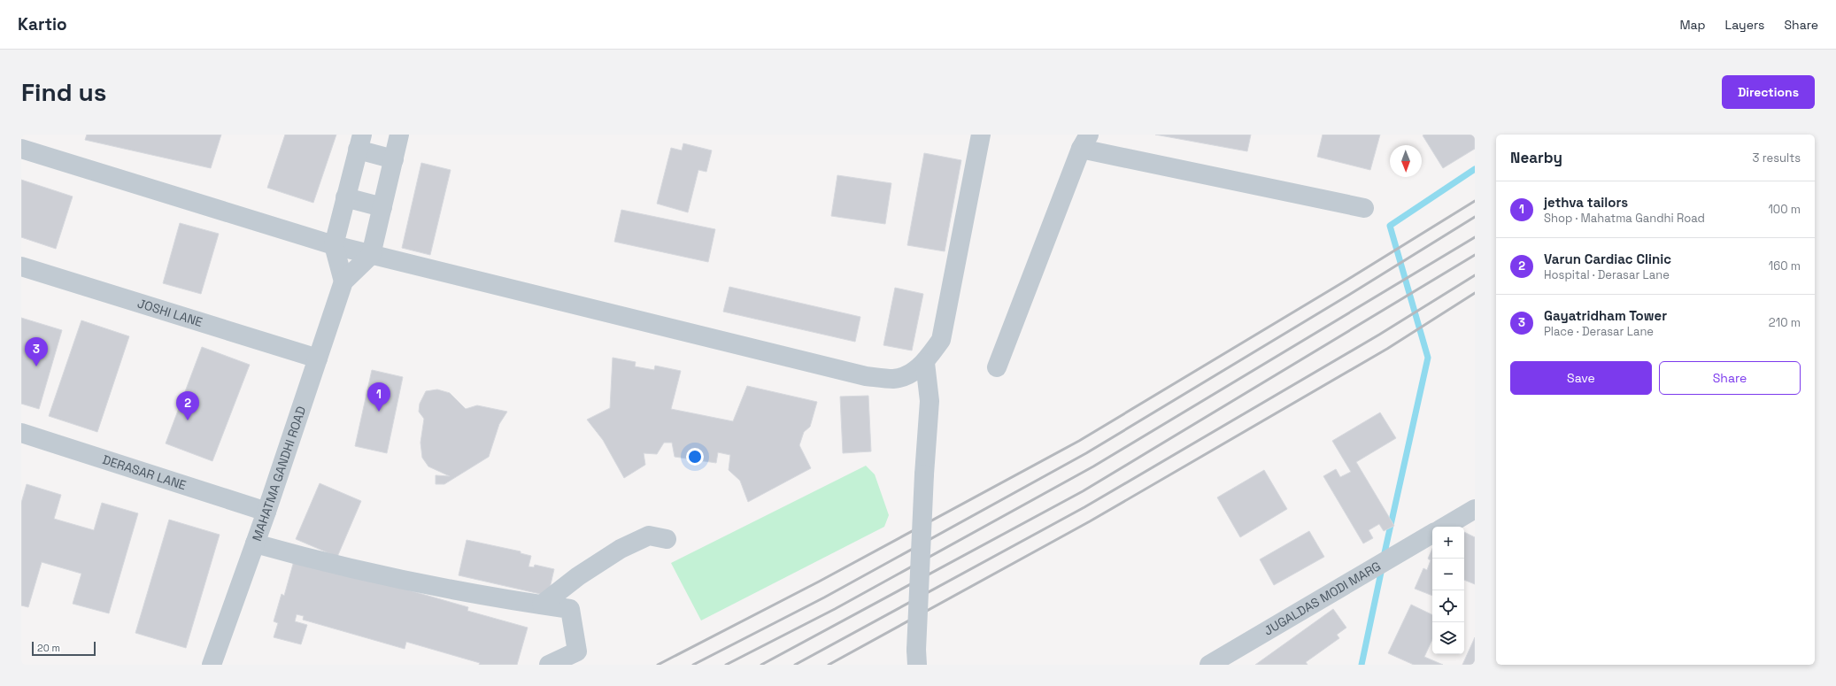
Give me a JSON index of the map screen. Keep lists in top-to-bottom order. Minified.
{"streets":{"street":["JOSHI LANE","DERASAR LANE","MAHATMA GANDHI ROAD","JUGALDAS MODI MARG"]},"crossings":[["JOSHI LANE","MAHATMA GANDHI ROAD"],["DERASAR LANE","MAHATMA GANDHI ROAD"]],"scale_bar":"20 m","north":"bottom","page":{"header":"Kartio","nav":["Map","Layers","Share"],"buttons":["Directions",["Save","Share"]],"title":"Find us","heading":["Nearby","3 results"],"list":[{"mark":"1","name":"jethva tailors","note":"Shop · Mahatma Gandhi Road","value":"100 m"},{"mark":"2","name":"Varun Cardiac Clinic","note":"Hospital · Derasar Lane","value":"160 m"},{"mark":"3","name":"Gayatridham Tower","note":"Place · Derasar Lane","value":"210 m"}],"pins":["3","1","2"],"map_buttons":["+","−"],"scale":"20 m"}}
